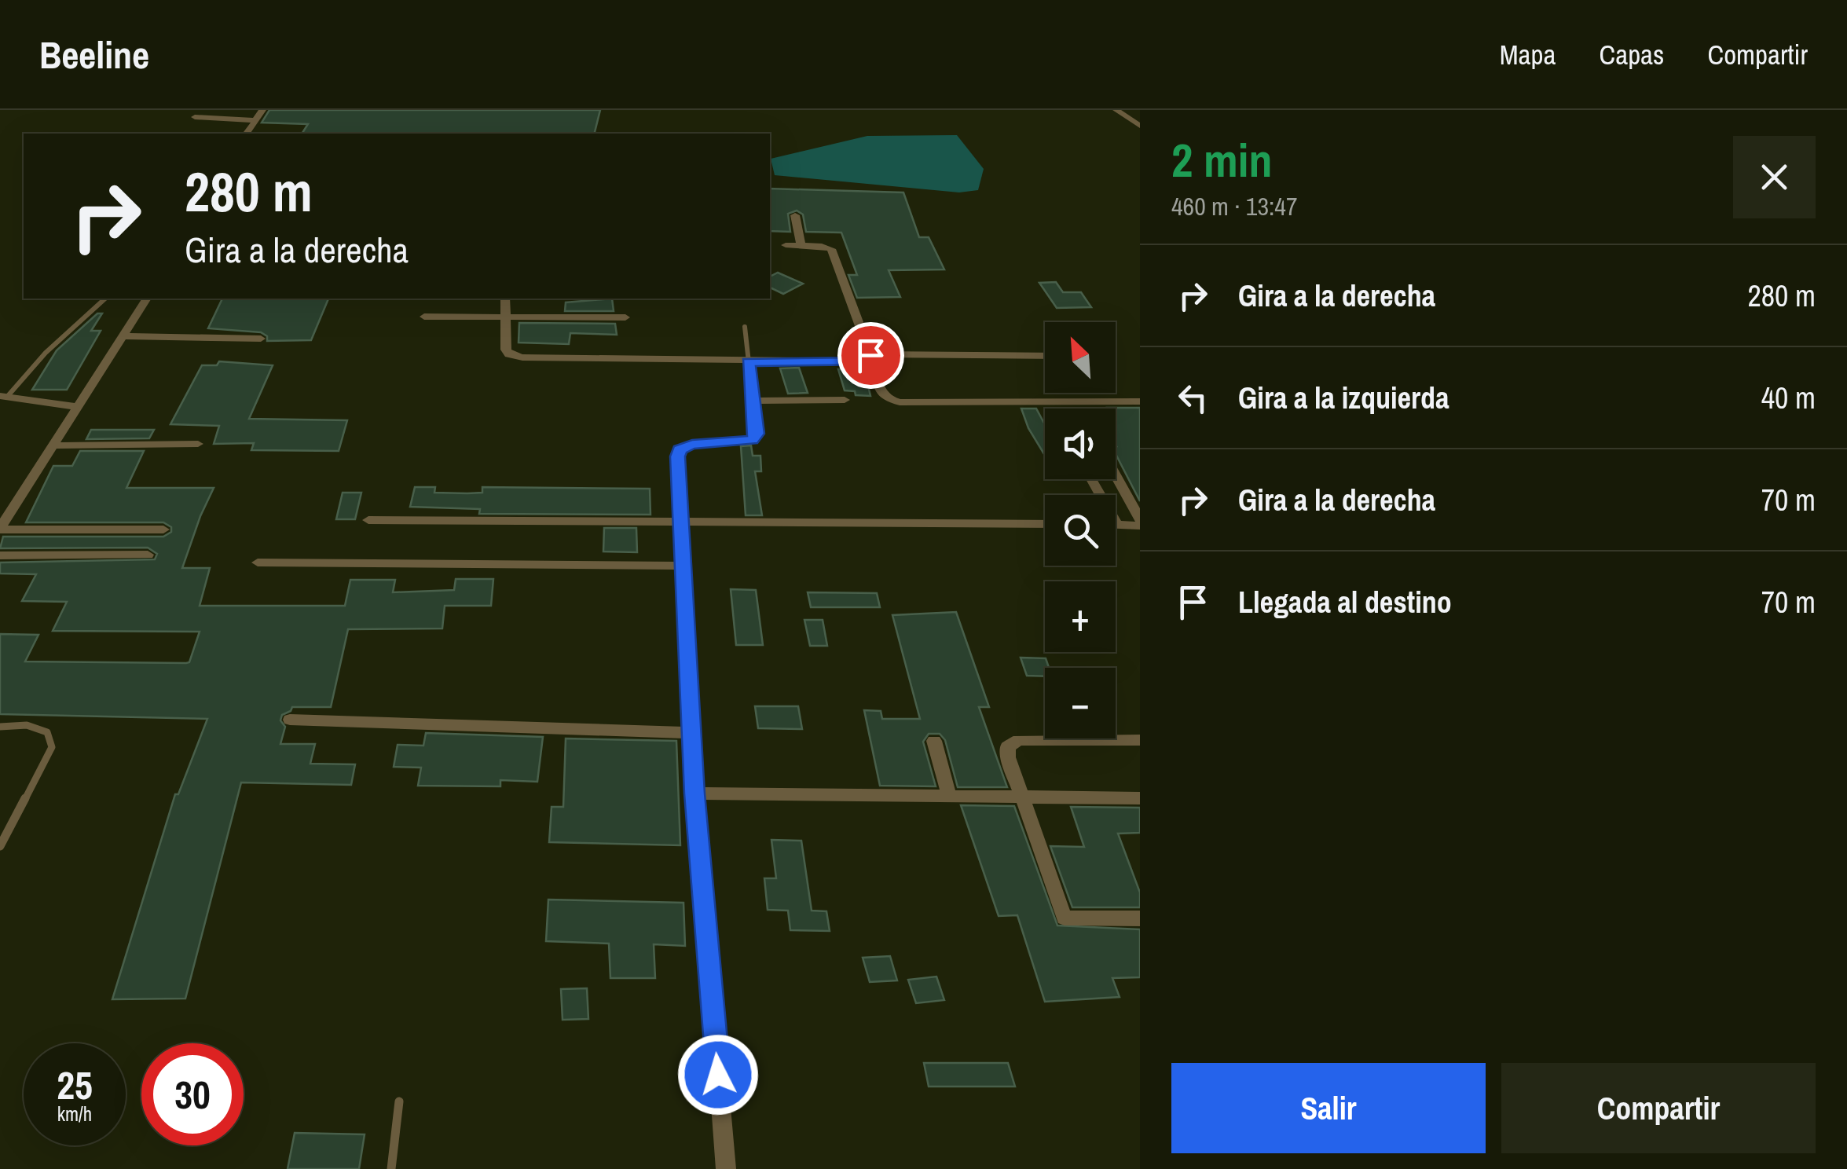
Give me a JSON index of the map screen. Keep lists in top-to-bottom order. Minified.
{"north":"top left","page":{"header":"Beeline","nav":["Mapa","Capas","Compartir"],"heading":["2 min","460 m · 13:47"],"turn":["280 m","Gira a la derecha"],"list":[{"name":"Gira a la derecha","value":"280 m"},{"name":"Gira a la izquierda","value":"40 m"},{"name":"Gira a la derecha","value":"70 m"},{"name":"Llegada al destino","value":"70 m"}],"map_buttons":["+","−"],"speed":"25 km/h","limit":"30","buttons":["Salir","Compartir"]}}
